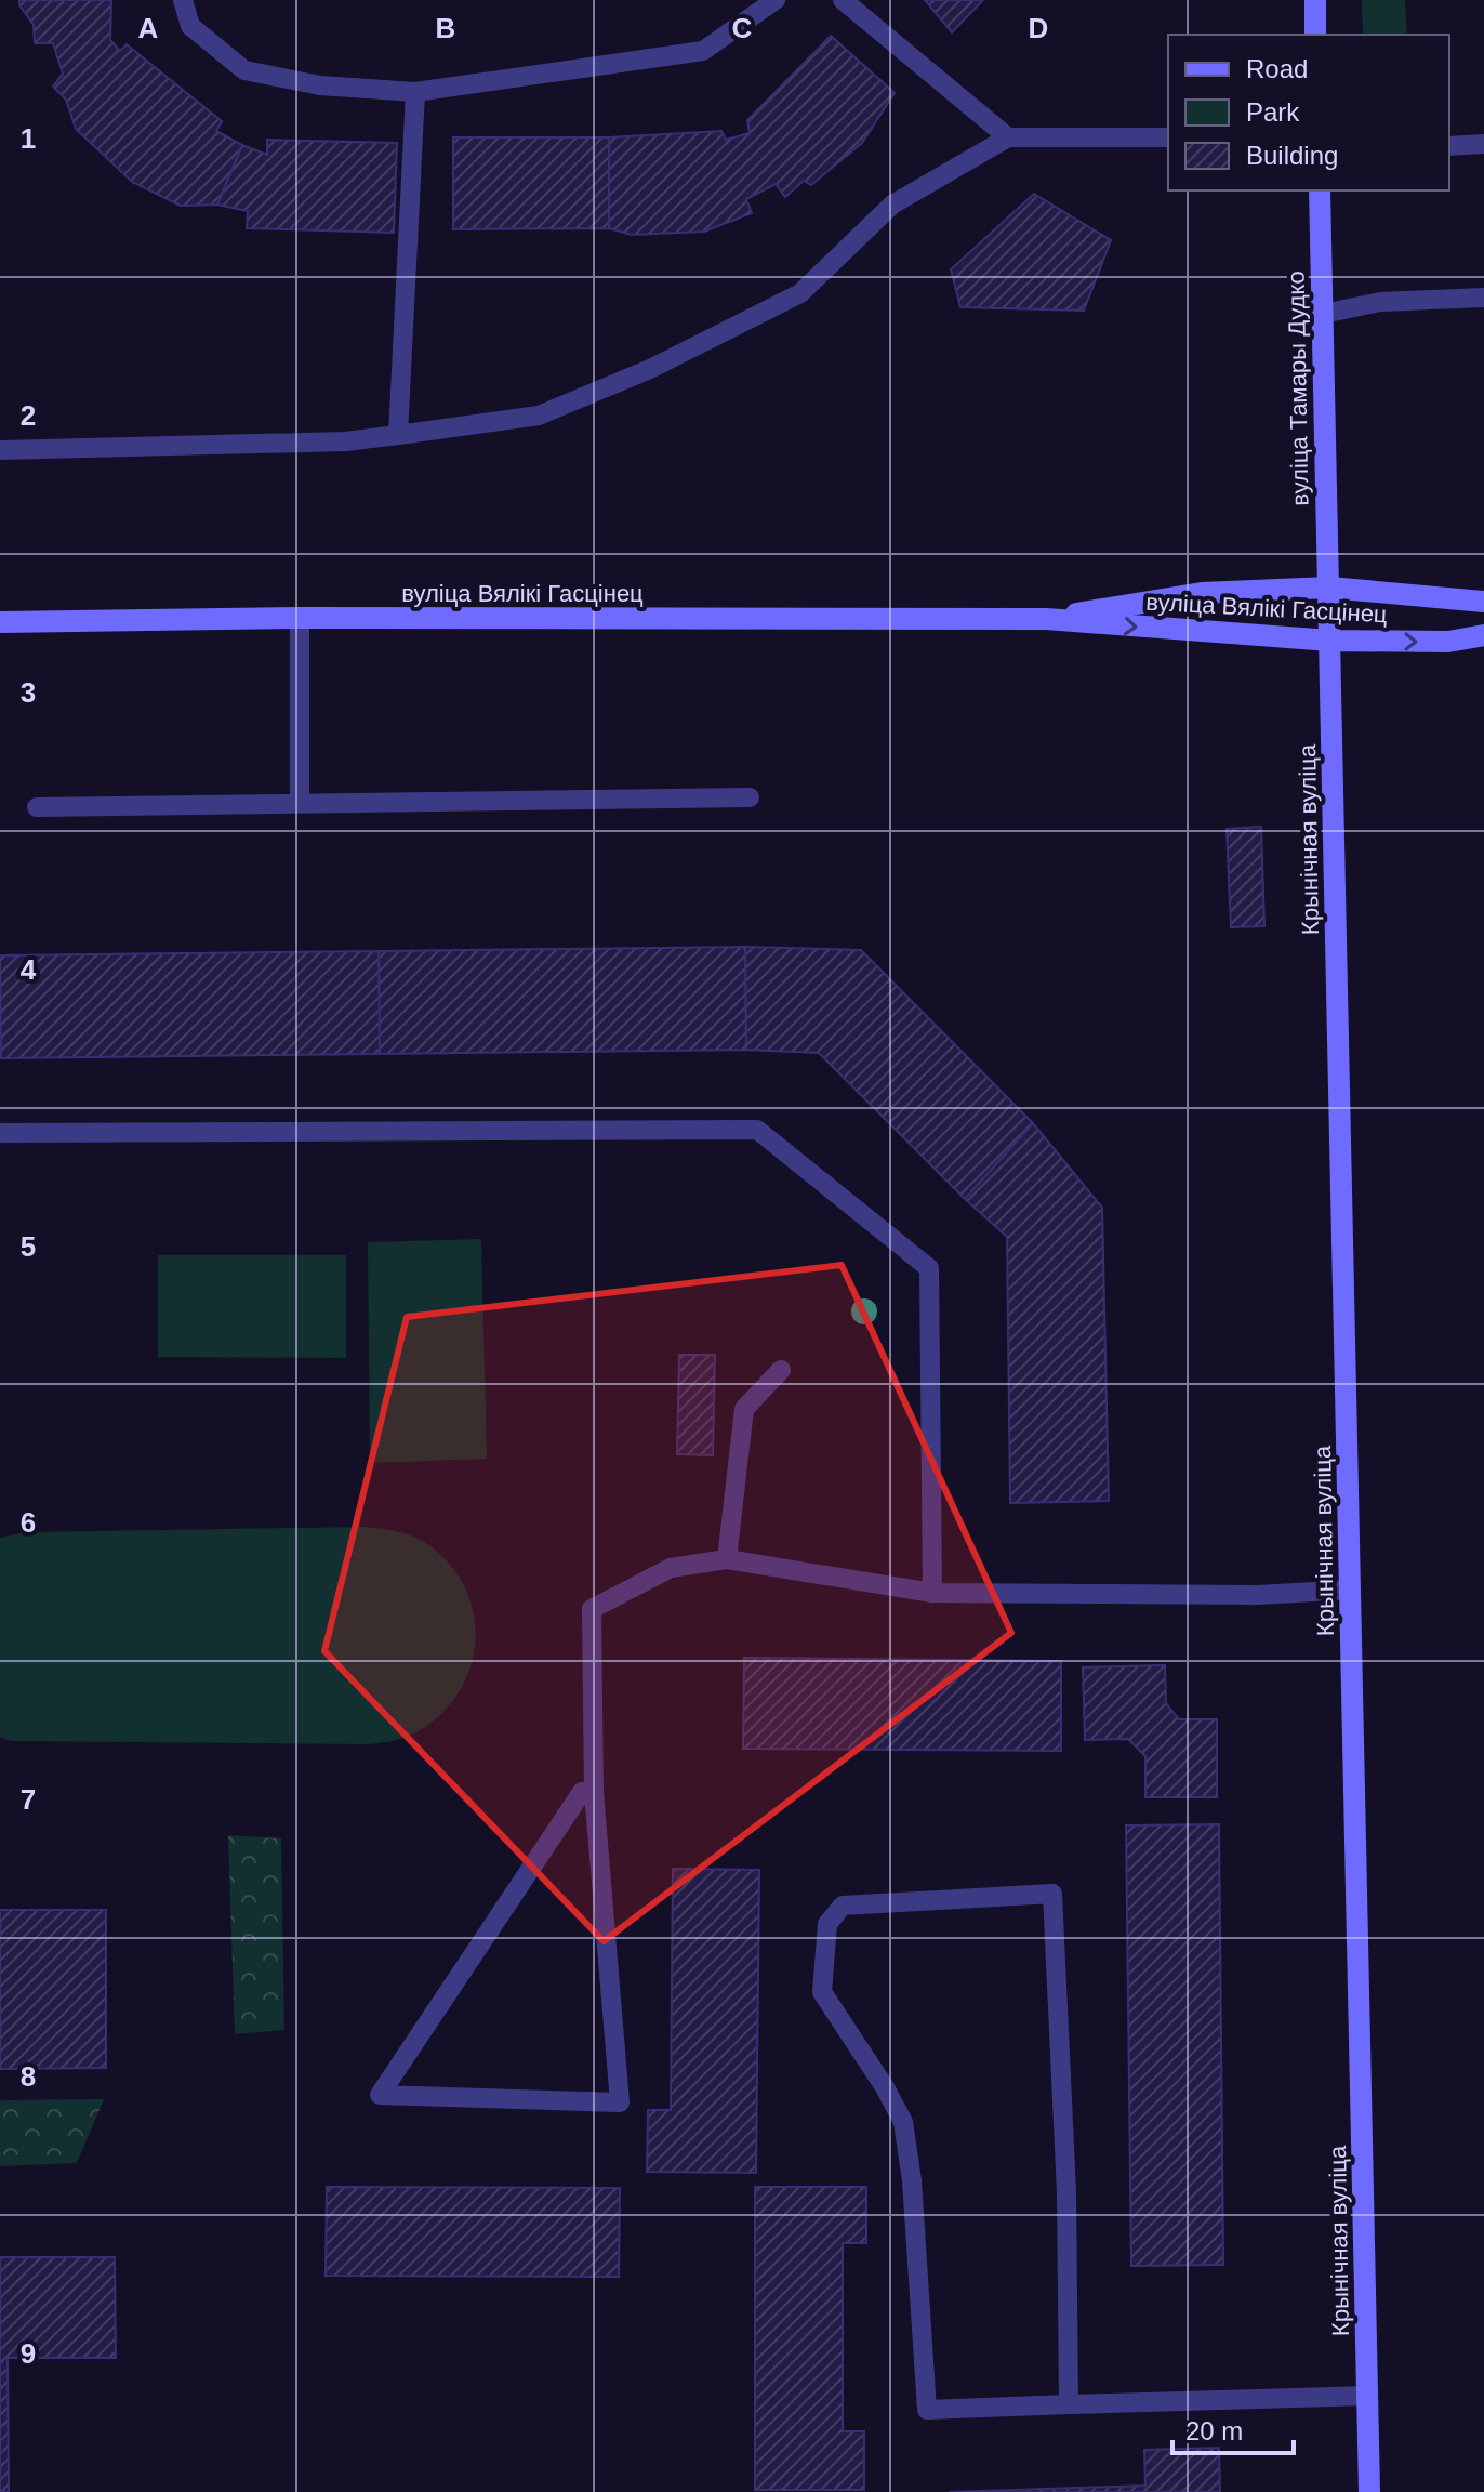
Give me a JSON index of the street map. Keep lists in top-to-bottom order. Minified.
{"streets":{"street":["вуліца Тамары Дудко","вуліца Вялікі Гасцінец","Крынічная вуліца"]},"crossings":[["вуліца Тамары Дудко","вуліца Вялікі Гасцінец"],["вуліца Тамары Дудко","Крынічная вуліца"],["вуліца Вялікі Гасцінец","Крынічная вуліца"]],"legend":["Road","Park","Building"],"scale_bar":"20 m","grid":{"columns":["A","B","C","D"],"rows":["1","2","3","4","5","6","7","8","9"]}}
